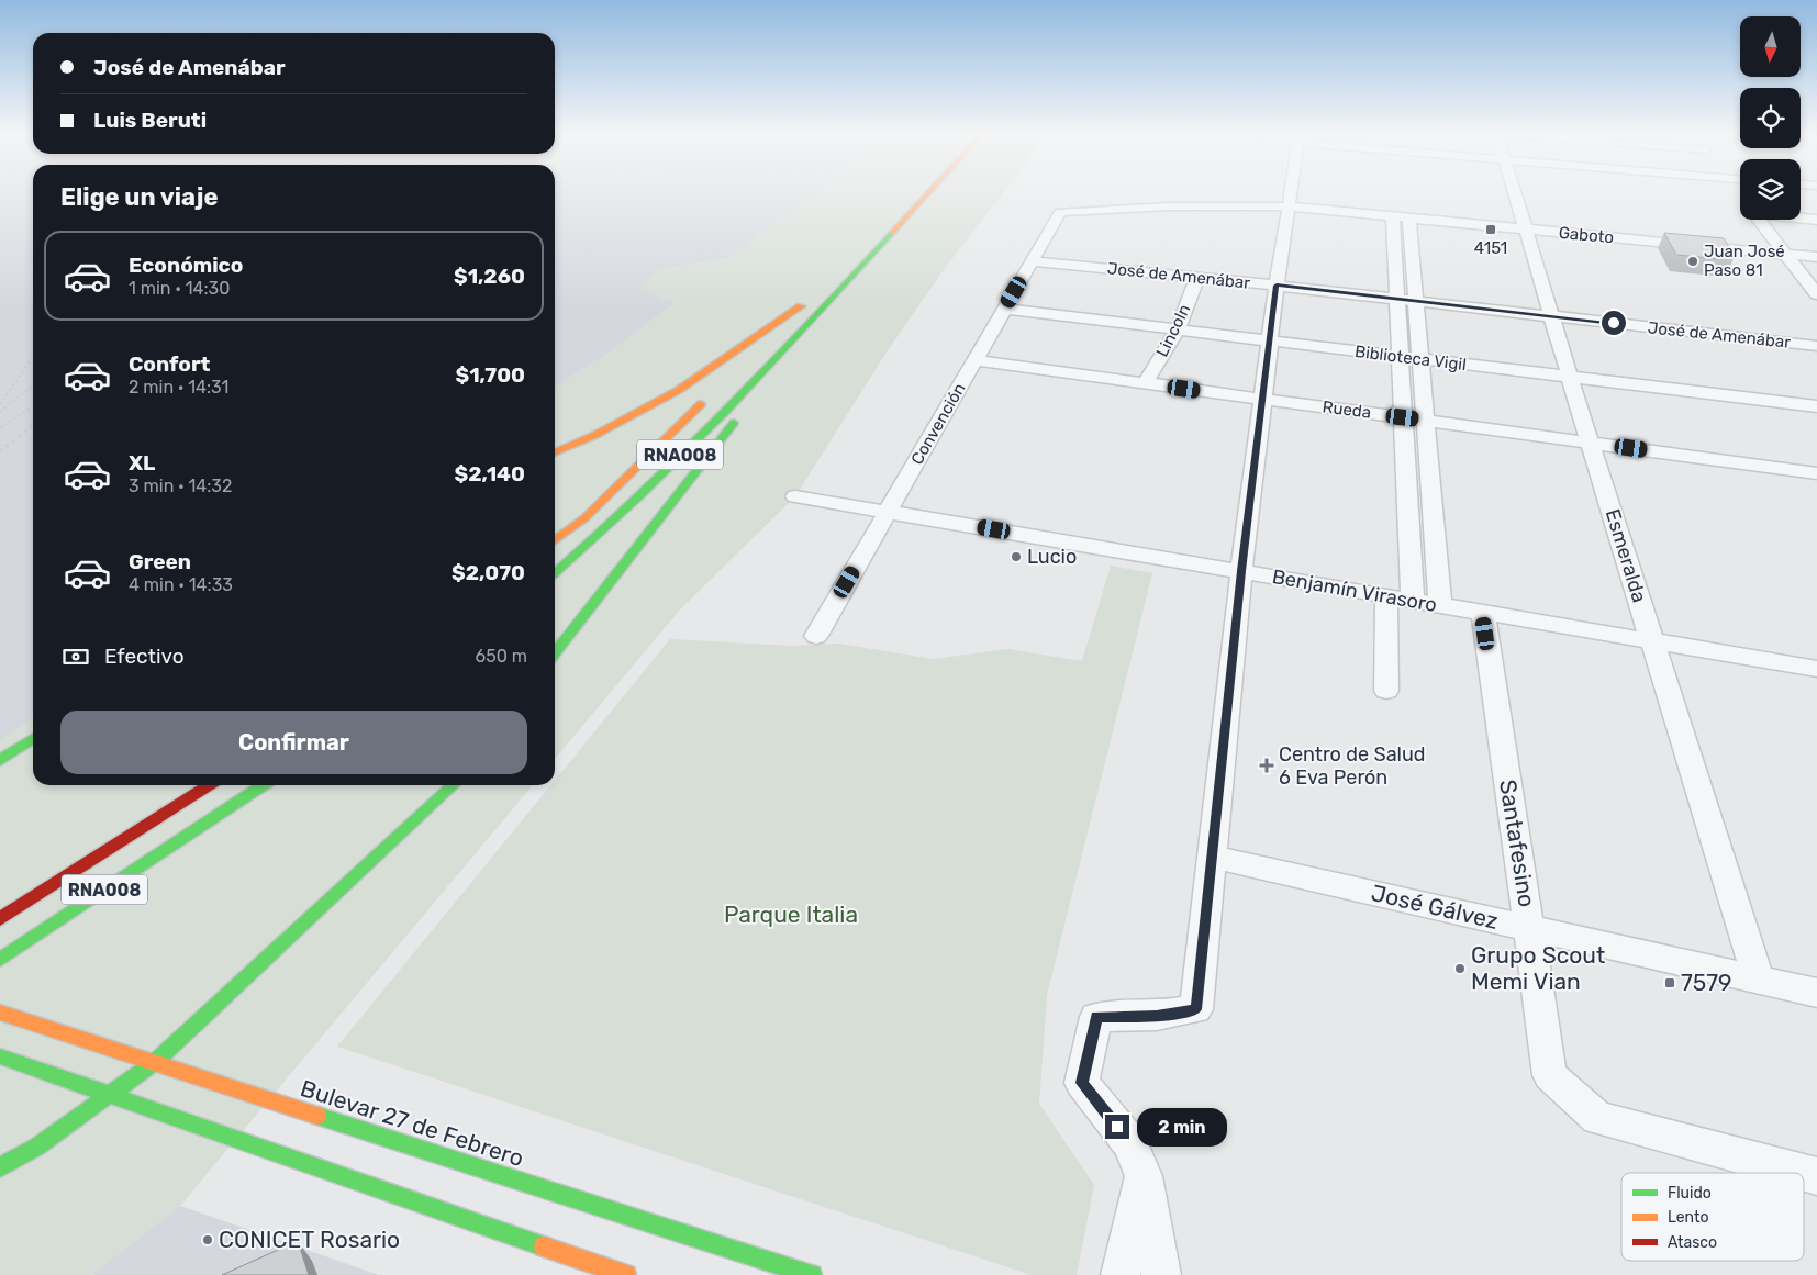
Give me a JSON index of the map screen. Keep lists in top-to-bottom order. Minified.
{"streets":{"main road":["RNA008","Bulevar 27 de Febrero"],"street":["Gaboto","José de Amenábar","Lincoln","Biblioteca Vigil","Rueda","Convención","Esmeralda","Benjamín Virasoro","Santafesino","José Gálvez"]},"crossings":[["Gaboto","Convención"],["Gaboto","Esmeralda"],["José de Amenábar","Lincoln"],["José de Amenábar","Convención"],["José de Amenábar","Esmeralda"],["Lincoln","Biblioteca Vigil"],["Lincoln","Rueda"],["Biblioteca Vigil","Convención"],["Biblioteca Vigil","Esmeralda"],["Rueda","Convención"],["Rueda","Esmeralda"],["Convención","Benjamín Virasoro"],["Esmeralda","Benjamín Virasoro"],["Esmeralda","José Gálvez"],["Benjamín Virasoro","Santafesino"],["Santafesino","José Gálvez"]],"parks":["Parque Italia"],"places":{"transit":["4151","7579"],"other":["Juan José Paso 81","Lucio","Grupo Scout Memi Vian","CONICET Rosario"],"health":["Centro de Salud 6 Eva Perón"]},"legend":["Fluido","Lento","Atasco"],"north":"bottom","page":{"banner":["José de Amenábar","Luis Beruti"],"heading":"Elige un viaje","list":[{"name":"Económico","note":"1 min · 14:30","value":"$1,260"},{"name":"Confort","note":"2 min · 14:31","value":"$1,700"},{"name":"XL","note":"3 min · 14:32","value":"$2,140"},{"name":"Green","note":"4 min · 14:33","value":"$2,070"}],"pay":["Efectivo","650 m"],"buttons":"Confirmar","bubble":"2 min"}}
